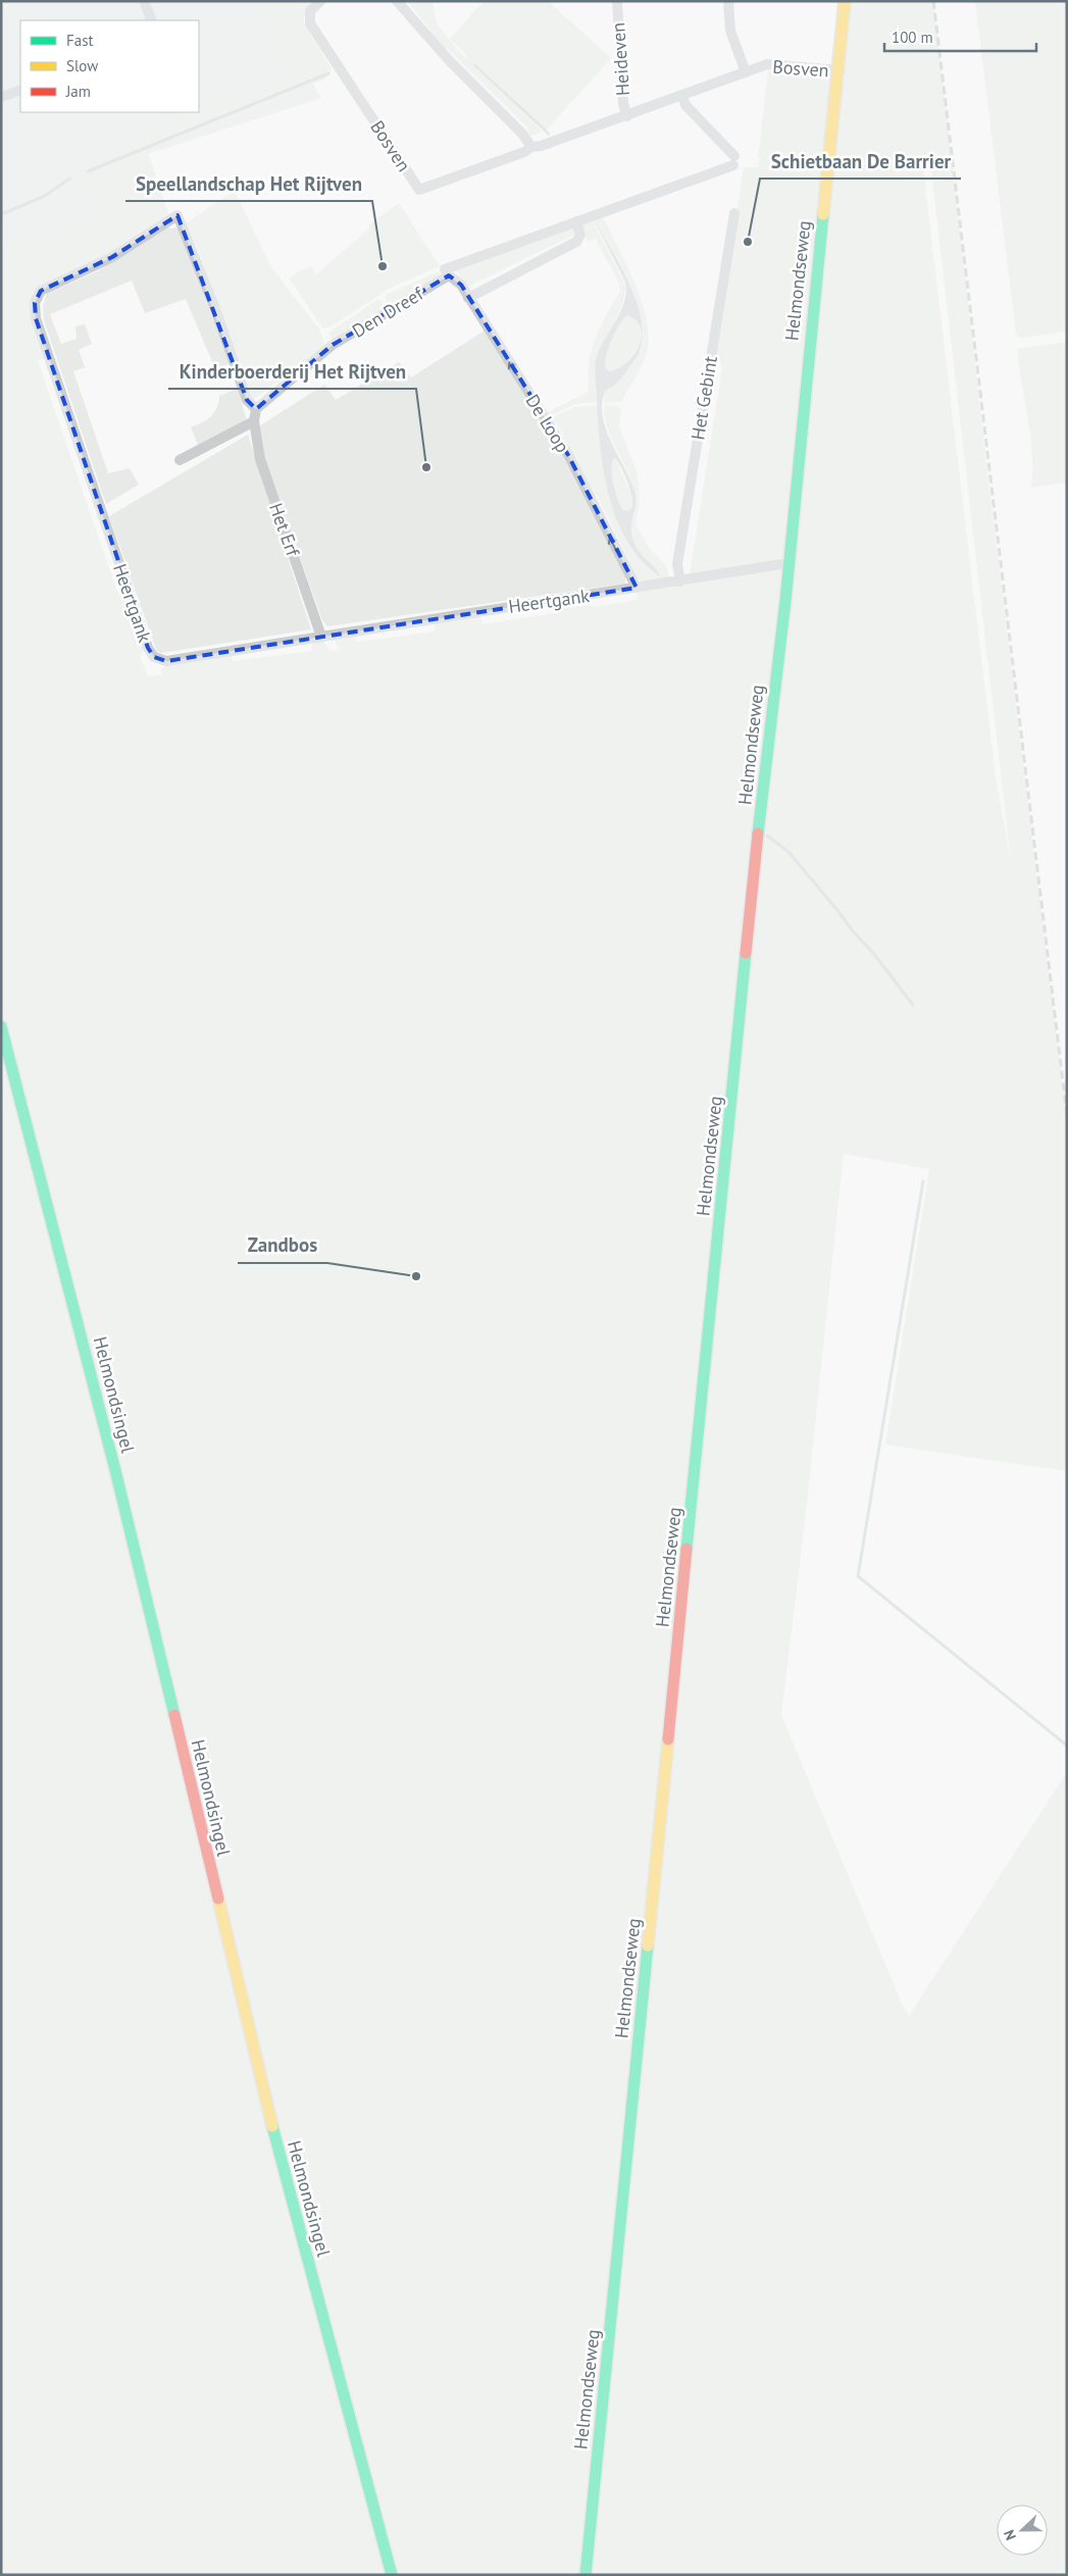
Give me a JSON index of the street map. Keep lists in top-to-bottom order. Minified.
{"streets":{"street":["Heideven","Bosven","Helmondseweg","Den Dreef","Het Gebint","De Loop","Het Erf","Heertgank","Helmondsingel"]},"crossings":[["Heideven","Bosven"],["Bosven","Helmondseweg"],["Bosven","Den Dreef"],["Den Dreef","De Loop"],["Den Dreef","Het Erf"],["Den Dreef","Heertgank"],["De Loop","Heertgank"],["Het Erf","Heertgank"]],"one_way":["De Loop"],"places":["Schietbaan De Barrier","Speellandschap Het Rijtven","Kinderboerderij Het Rijtven","Zandbos"],"legend":["Fast","Slow","Jam"],"scale_bar":"100 m","north":"left"}
